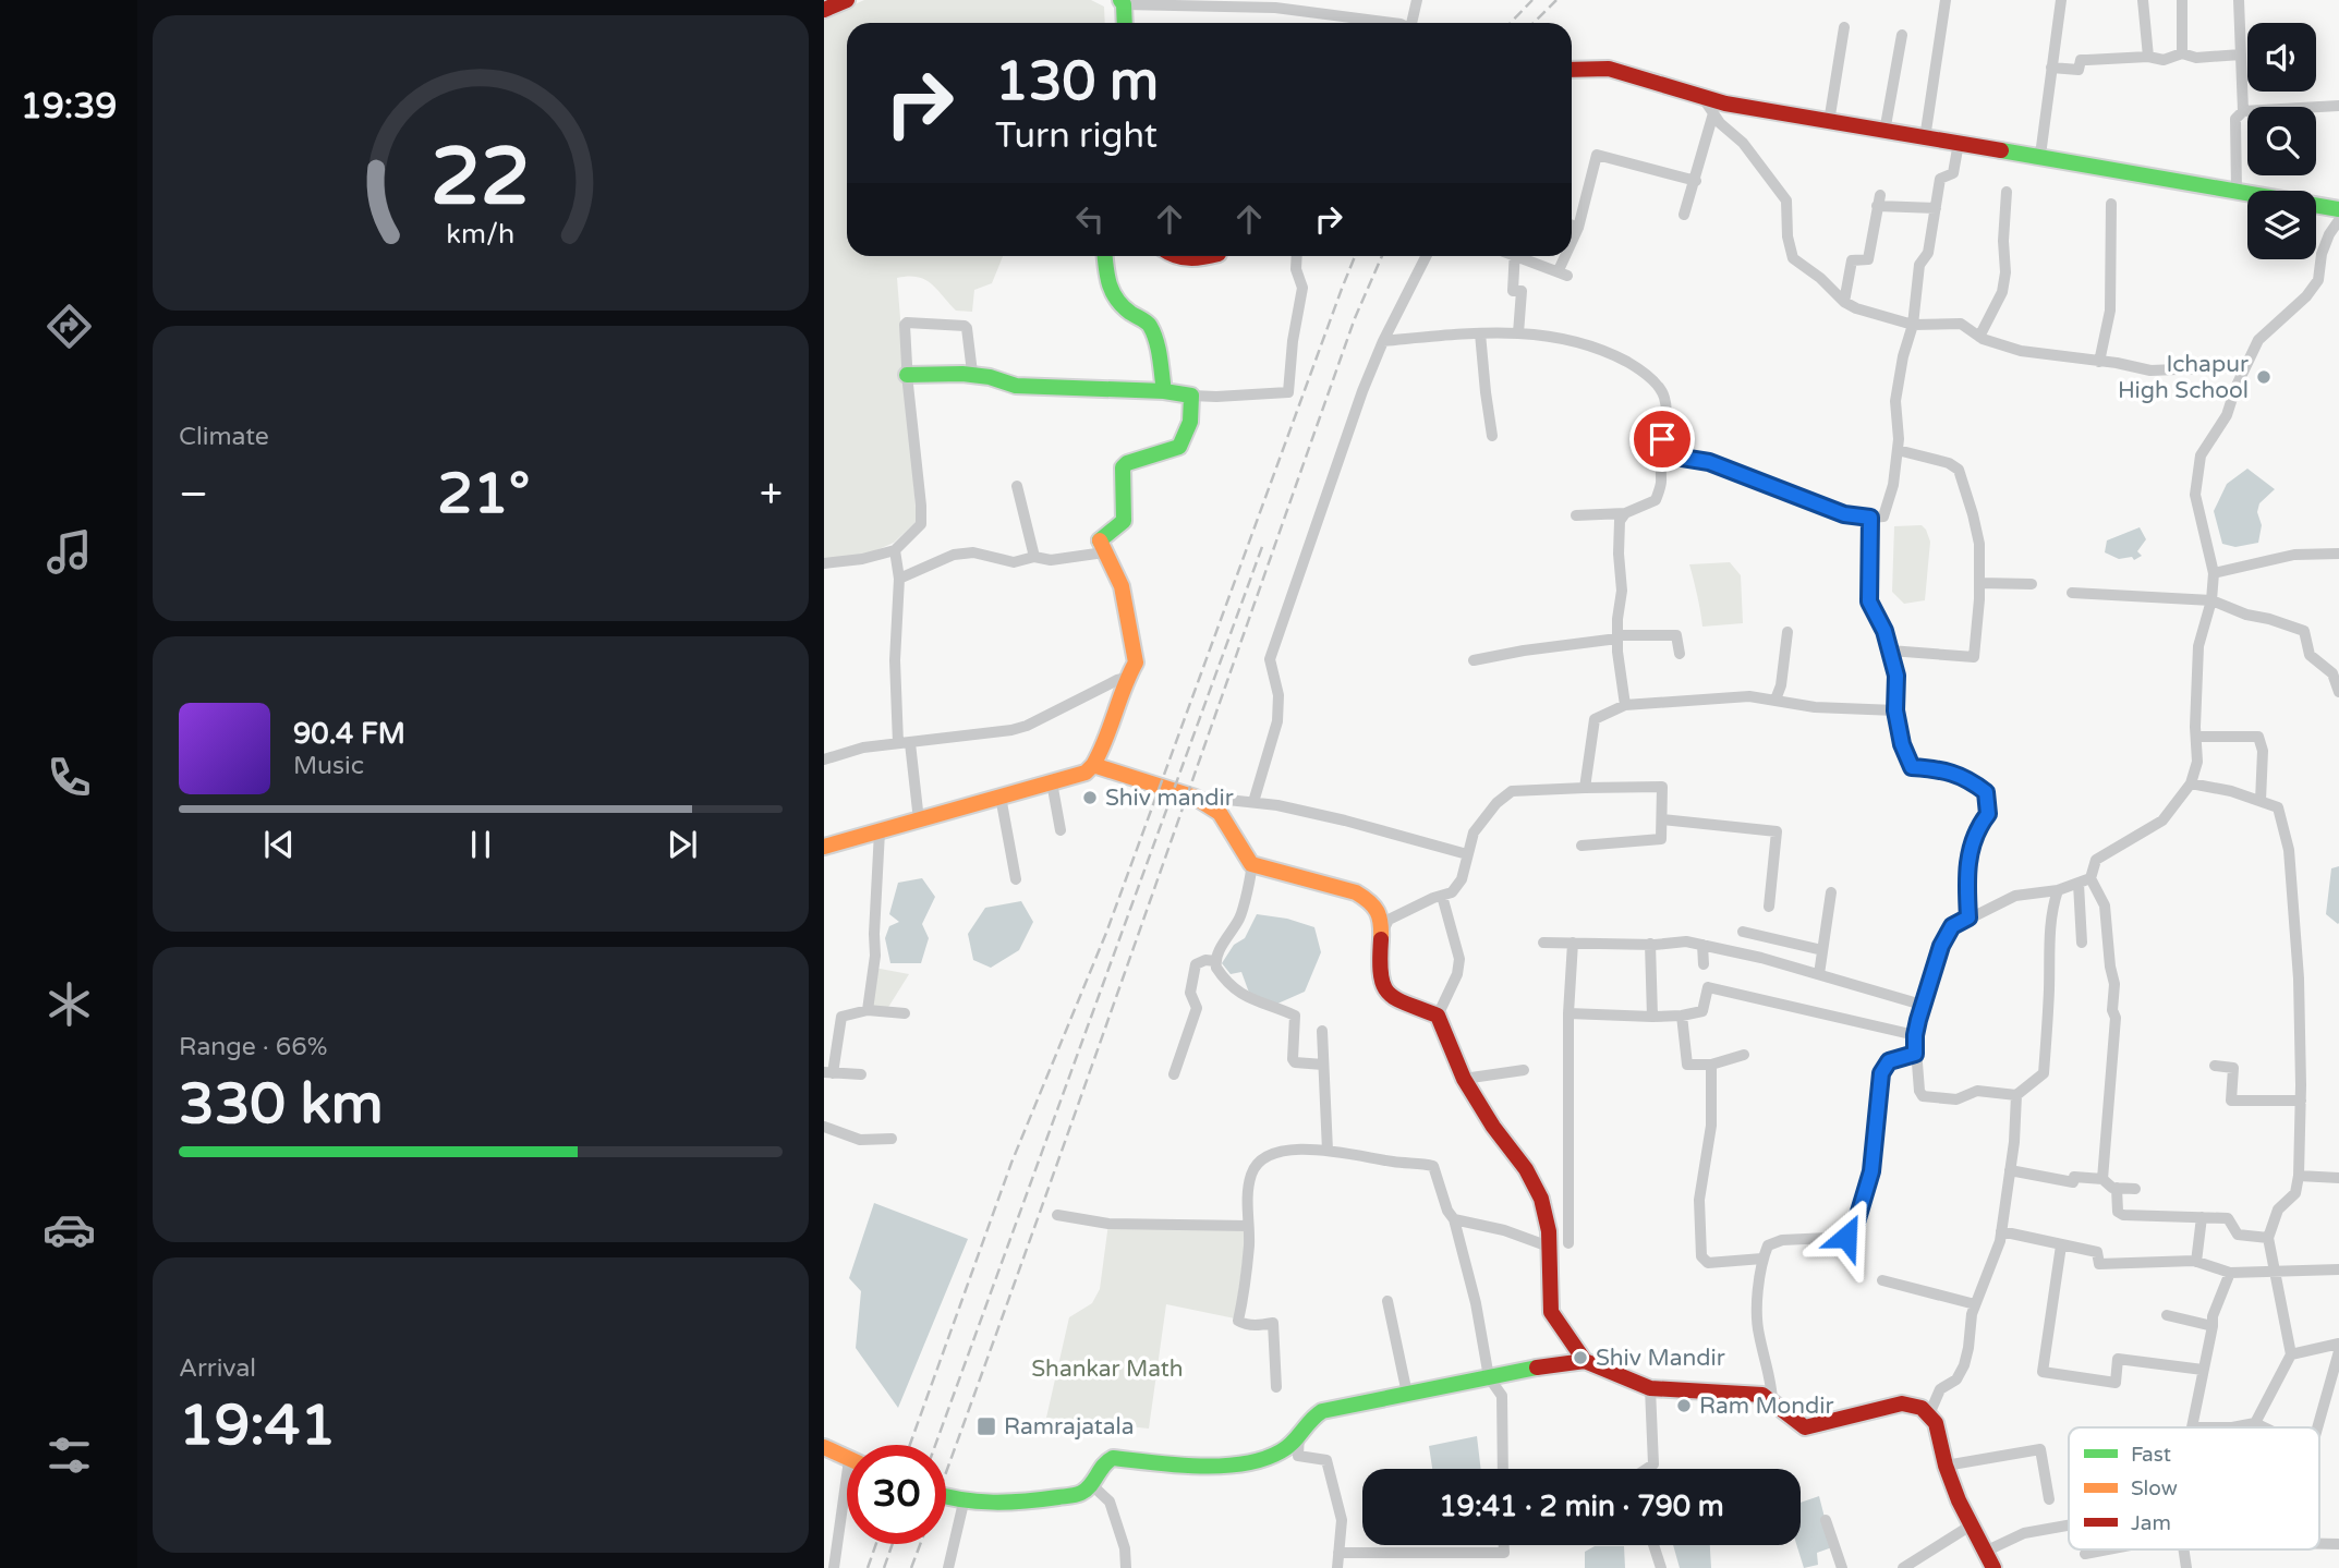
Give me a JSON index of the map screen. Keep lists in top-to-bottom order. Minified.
{"parks":["Shankar Math"],"places":{"other":["Ichapur High School","Shiv mandir","Shiv Mandir","Ram Mondir"],"transit":["Ramrajatala"]},"legend":["Fast","Slow","Jam"],"page":{"tabs":"19:39","turn":["130 m","Turn right"],"tile":["Climate",["Range · 66%","330 km"],["Arrival","19:41"]],"heat":["−","21°","+"],"song":["90.4 FM","Music"],"limit":"30","trip":"19:41 · 2 min · 790 m","gauge":["22","km/h"]}}
